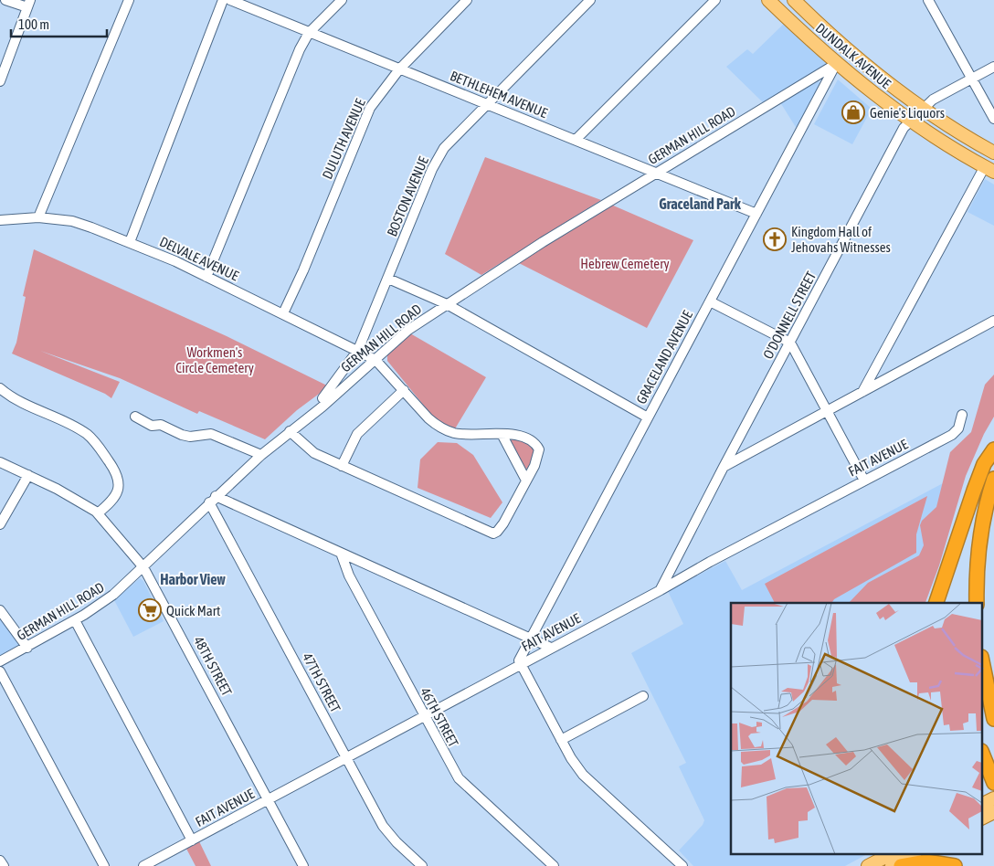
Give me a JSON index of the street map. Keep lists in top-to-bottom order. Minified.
{"streets":{"main road":["DUNDALK AVENUE"],"street":["BETHLEHEM AVENUE","GERMAN HILL ROAD","DULUTH AVENUE","BOSTON AVENUE","DELVALE AVENUE","O'DONNELL STREET","GRACELAND AVENUE","FAIT AVENUE","48TH STREET","47TH STREET","46TH STREET"]},"crossings":[["DUNDALK AVENUE","GERMAN HILL ROAD"],["DUNDALK AVENUE","O'DONNELL STREET"],["DUNDALK AVENUE","GRACELAND AVENUE"],["BETHLEHEM AVENUE","GERMAN HILL ROAD"],["BETHLEHEM AVENUE","DULUTH AVENUE"],["BETHLEHEM AVENUE","BOSTON AVENUE"],["BETHLEHEM AVENUE","GRACELAND AVENUE"],["GERMAN HILL ROAD","BOSTON AVENUE"],["GERMAN HILL ROAD","DELVALE AVENUE"],["GERMAN HILL ROAD","GRACELAND AVENUE"],["GERMAN HILL ROAD","48TH STREET"],["GERMAN HILL ROAD","47TH STREET"],["DULUTH AVENUE","DELVALE AVENUE"],["BOSTON AVENUE","DELVALE AVENUE"],["O'DONNELL STREET","FAIT AVENUE"],["GRACELAND AVENUE","FAIT AVENUE"],["FAIT AVENUE","48TH STREET"],["FAIT AVENUE","47TH STREET"],["FAIT AVENUE","46TH STREET"]],"districts":["Graceland Park","Harbor View"],"parks":["Hebrew Cemetery","Workmen's Circle Cemetery"],"places":{"shop":["Genie's Liquors"],"church":["Kingdom Hall of Jehovahs Witnesses"],"supermarket":["Quick Mart"]},"scale_bar":"100 m"}
